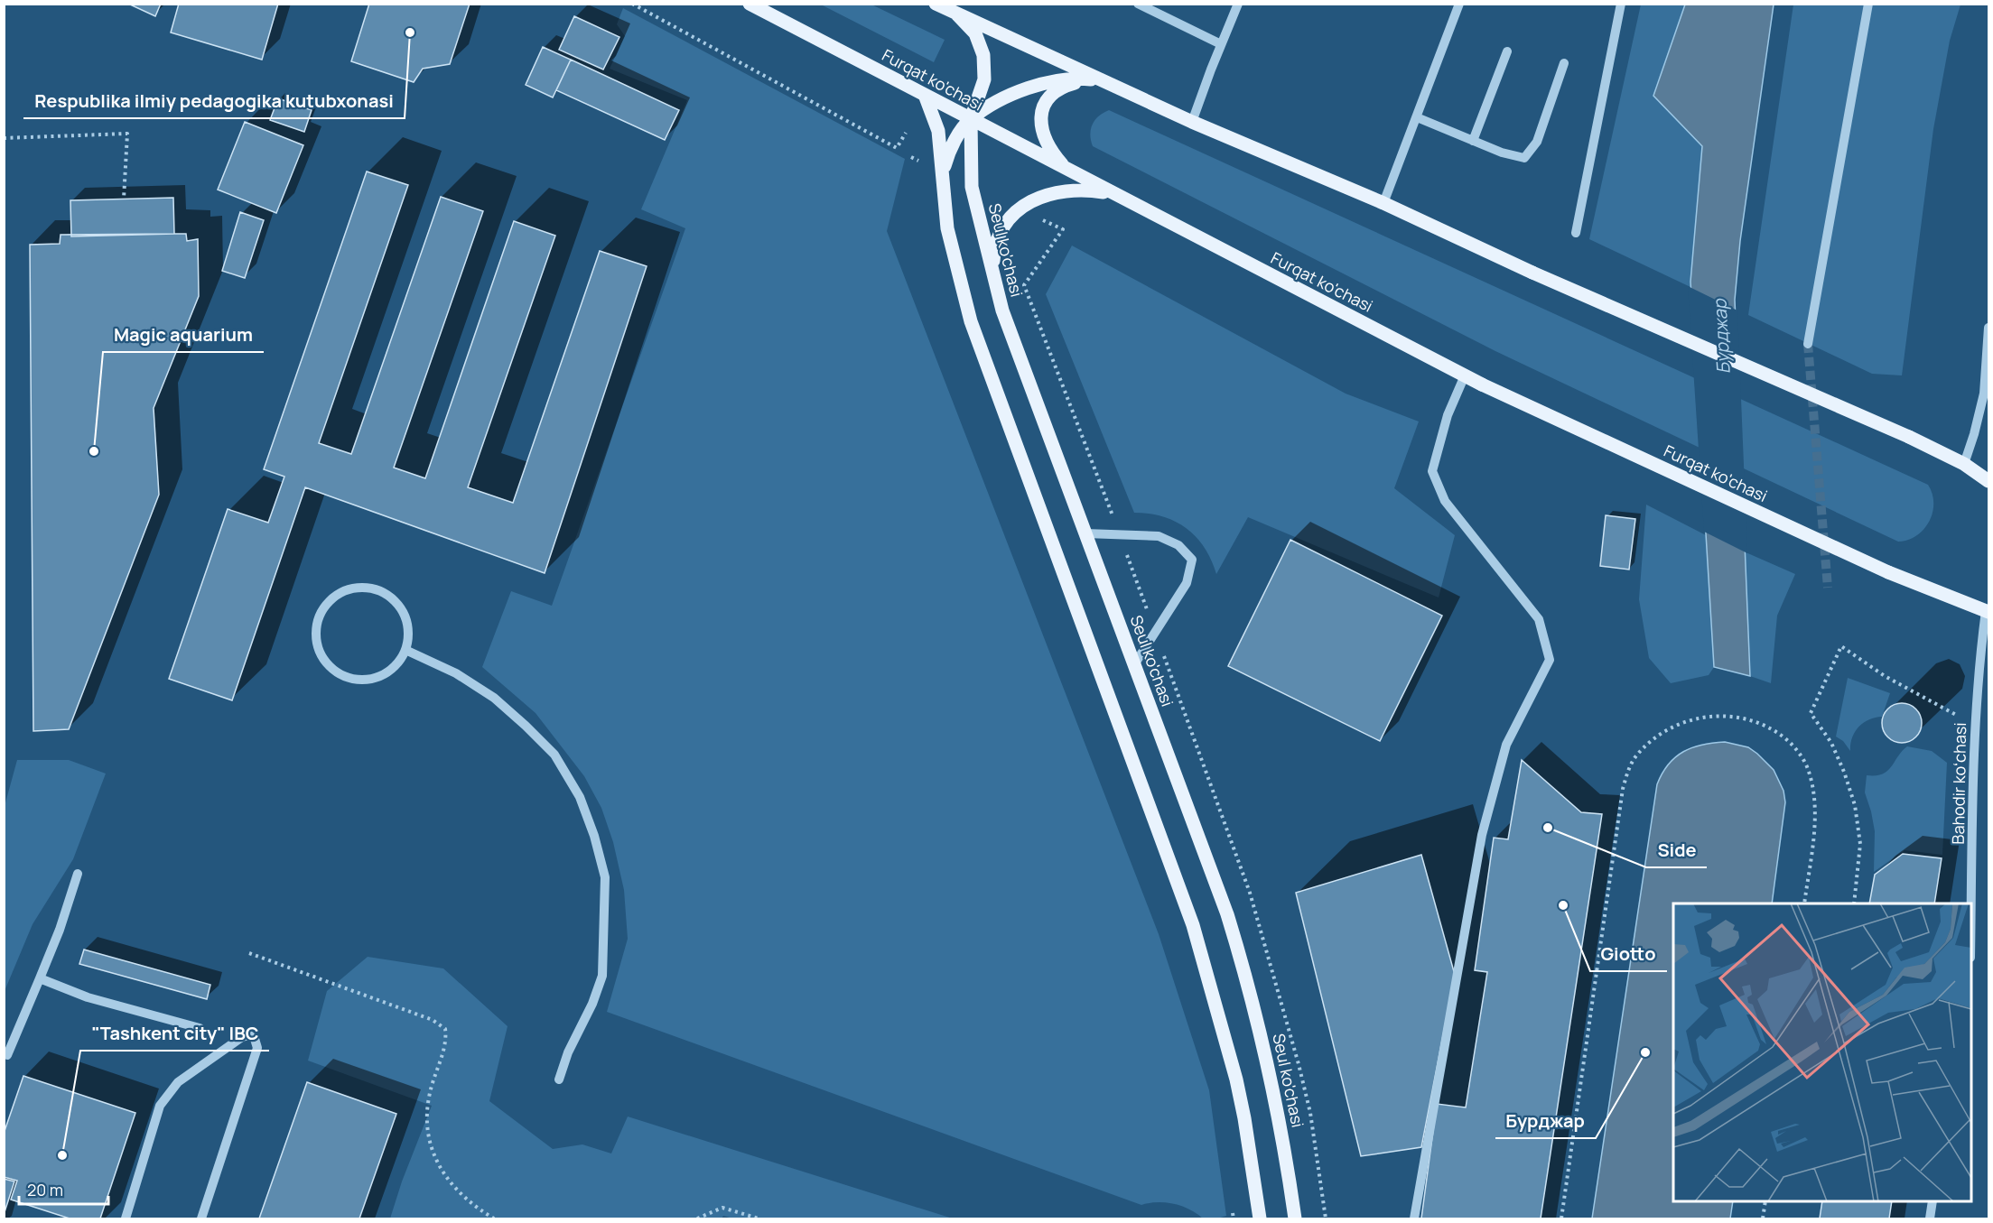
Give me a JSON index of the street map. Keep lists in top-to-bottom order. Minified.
{"streets":{"main road":["Furqat ko'chasi","Seul ko'chasi"],"street":["Bahodir koʻchasi"]},"crossings":[["Furqat ko'chasi","Seul ko'chasi"],["Furqat ko'chasi","Bahodir koʻchasi"]],"water":["Бурджар"],"places":["Respublika ilmiy pedagogika kutubxonasi","Magic aquarium","Side","Giotto","Бурджар","\"Tashkent city\" IBC"],"scale_bar":"20 m"}
